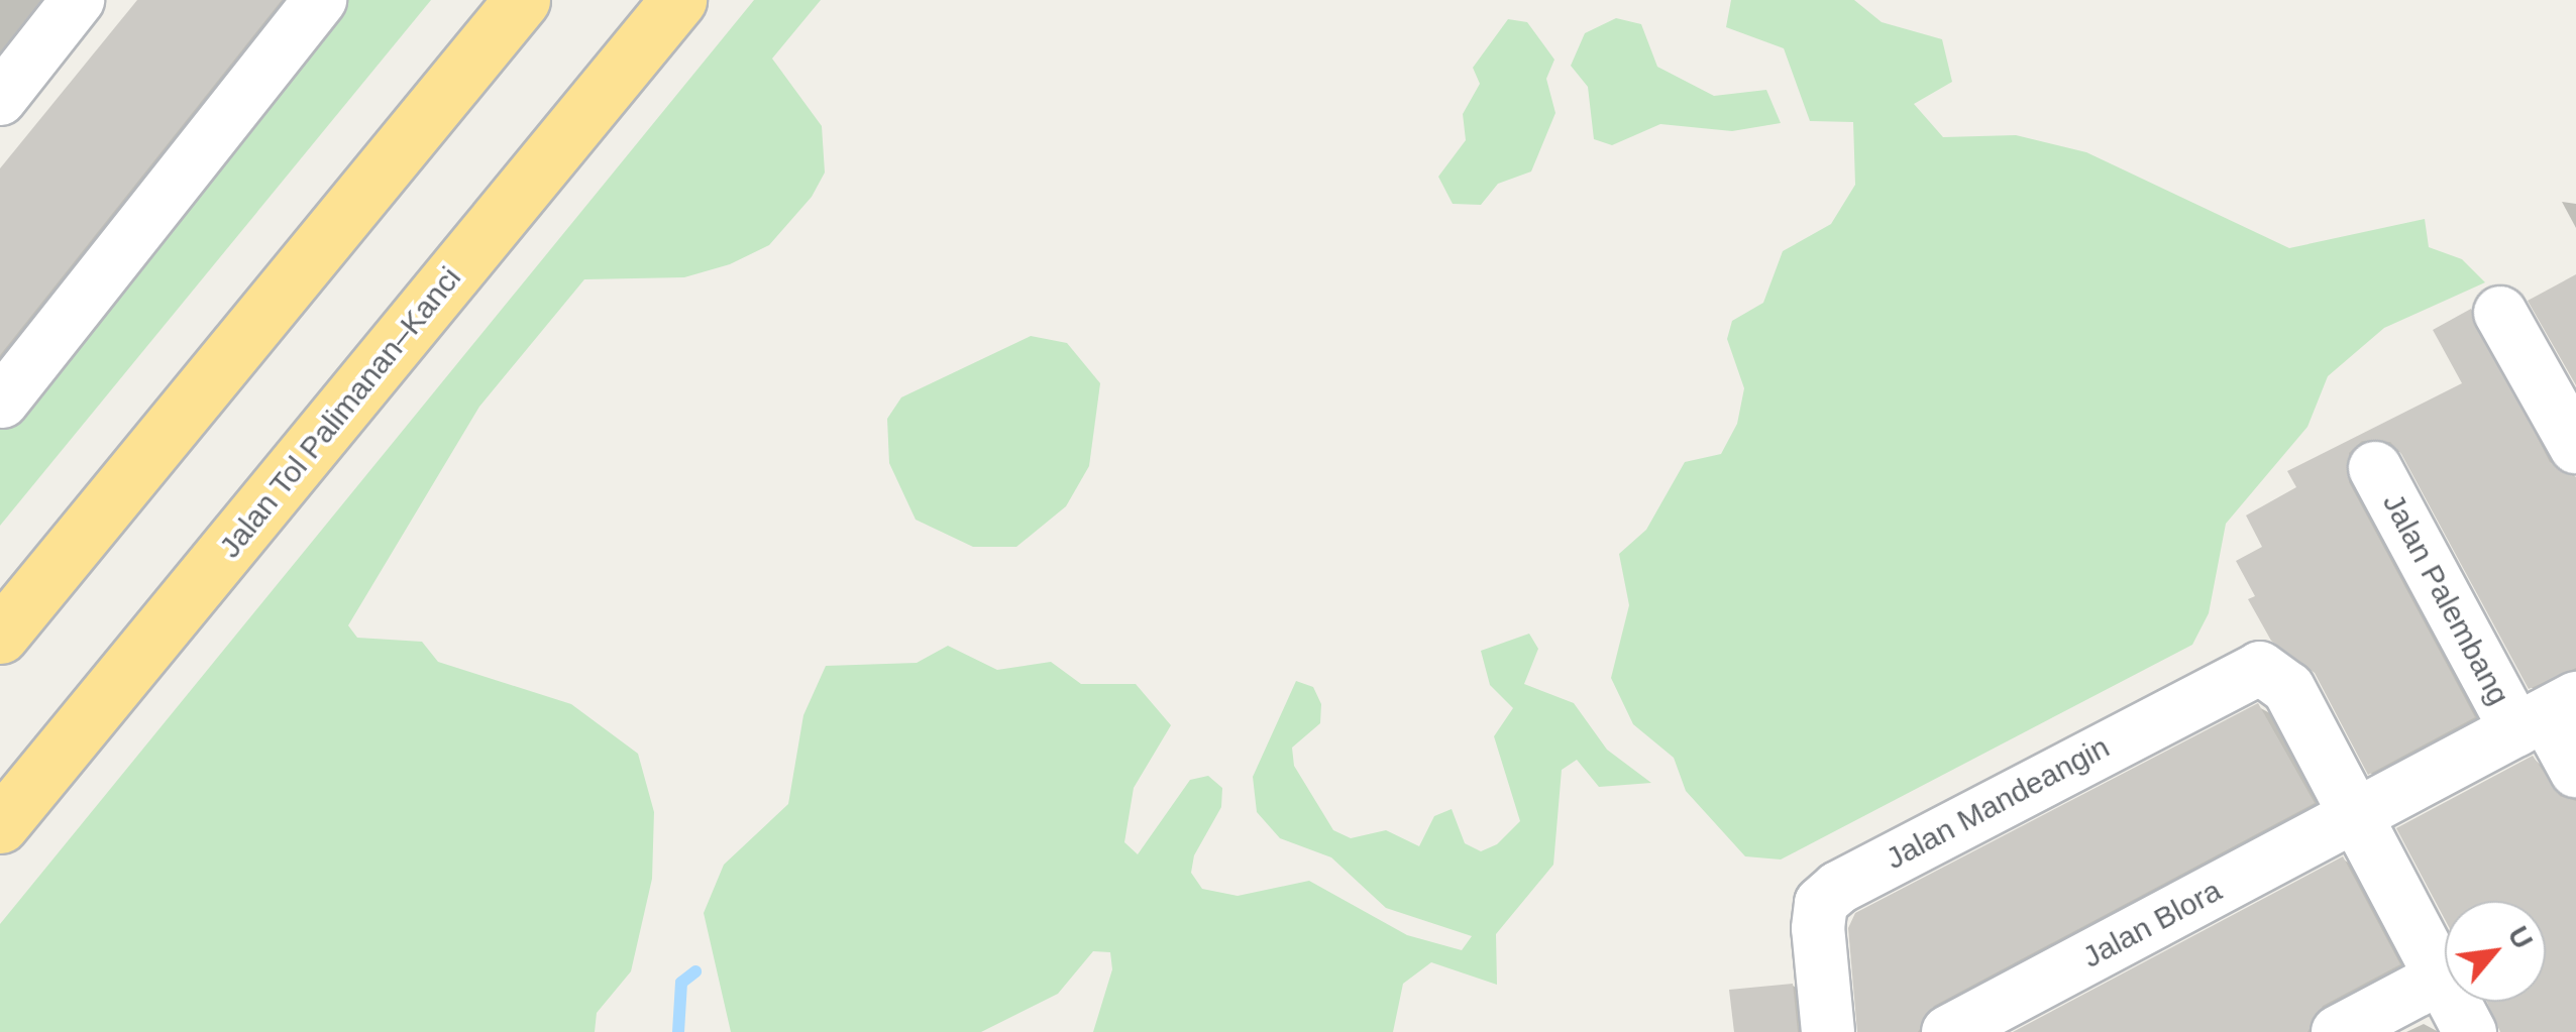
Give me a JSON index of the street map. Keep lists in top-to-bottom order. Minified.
{"streets":{"highway":["Jalan Tol Palimanan–Kanci"],"street":["Jalan Palembang","Jalan Mandeangin","Jalan Blora"]},"crossings":[["Jalan Palembang","Jalan Blora"],["Jalan Mandeangin","Jalan Blora"]],"north":"top right"}
